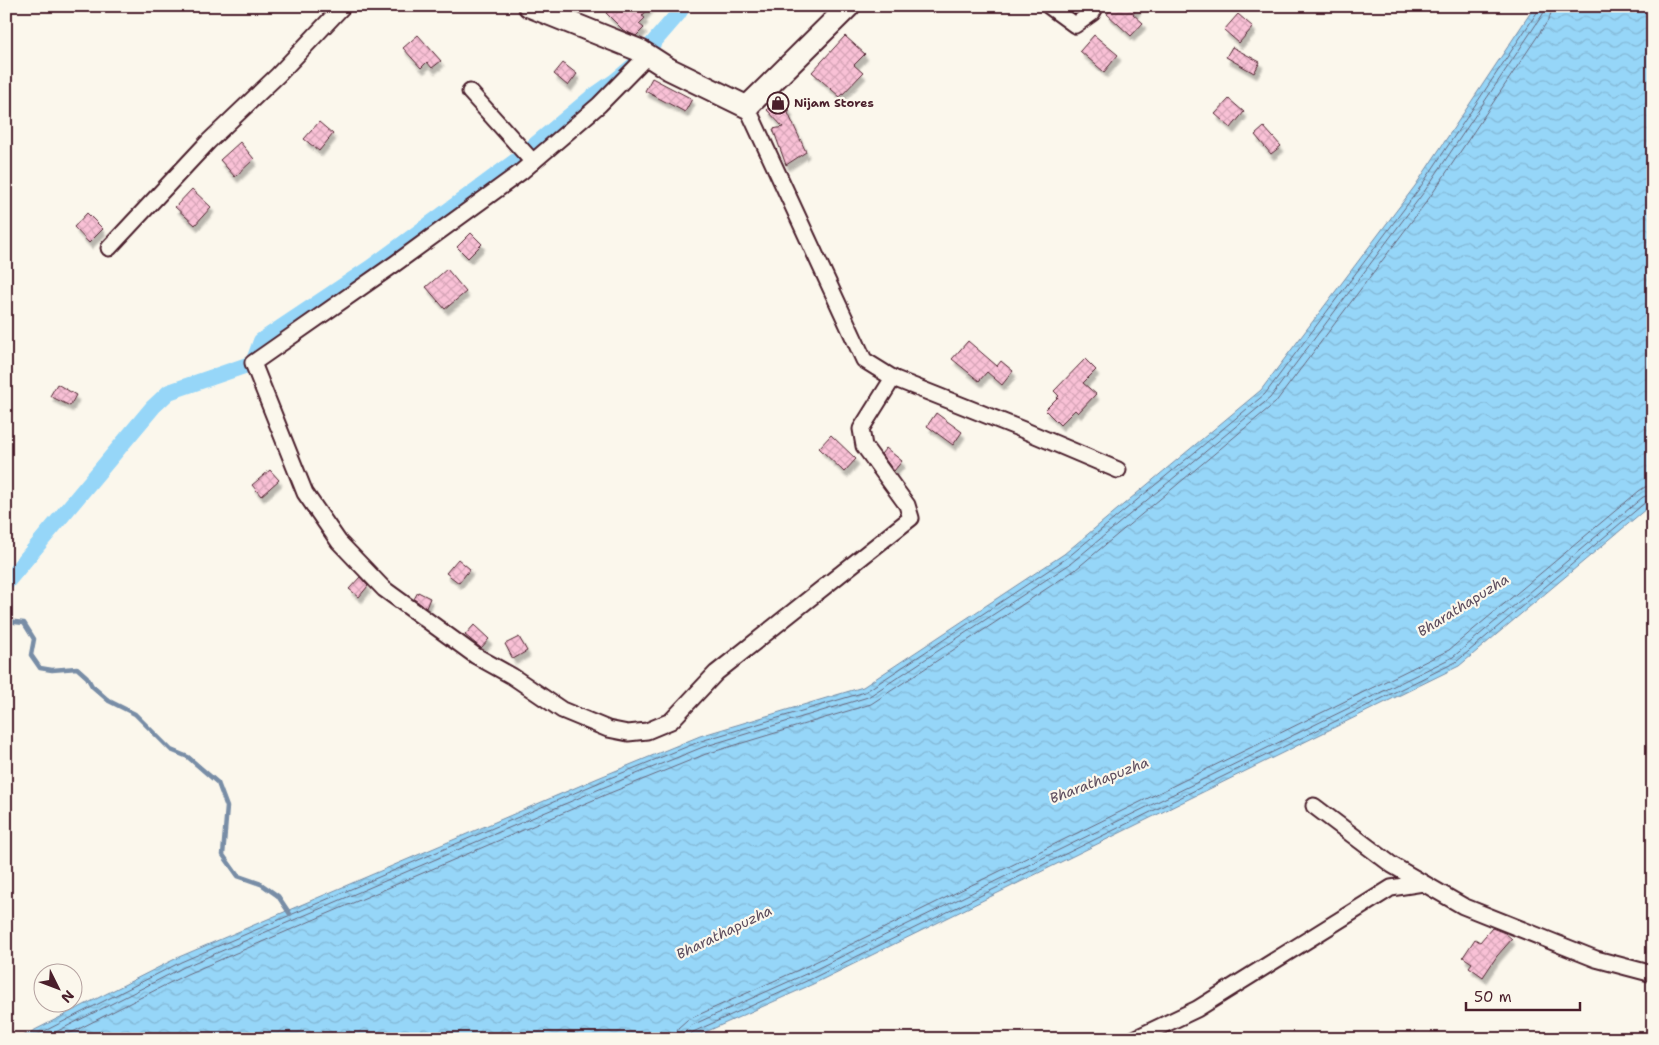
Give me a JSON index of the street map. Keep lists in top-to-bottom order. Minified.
{"water":["Bharathapuzha"],"places":{"shop":["Nijam Stores"]},"scale_bar":"50 m","north":"bottom right"}
